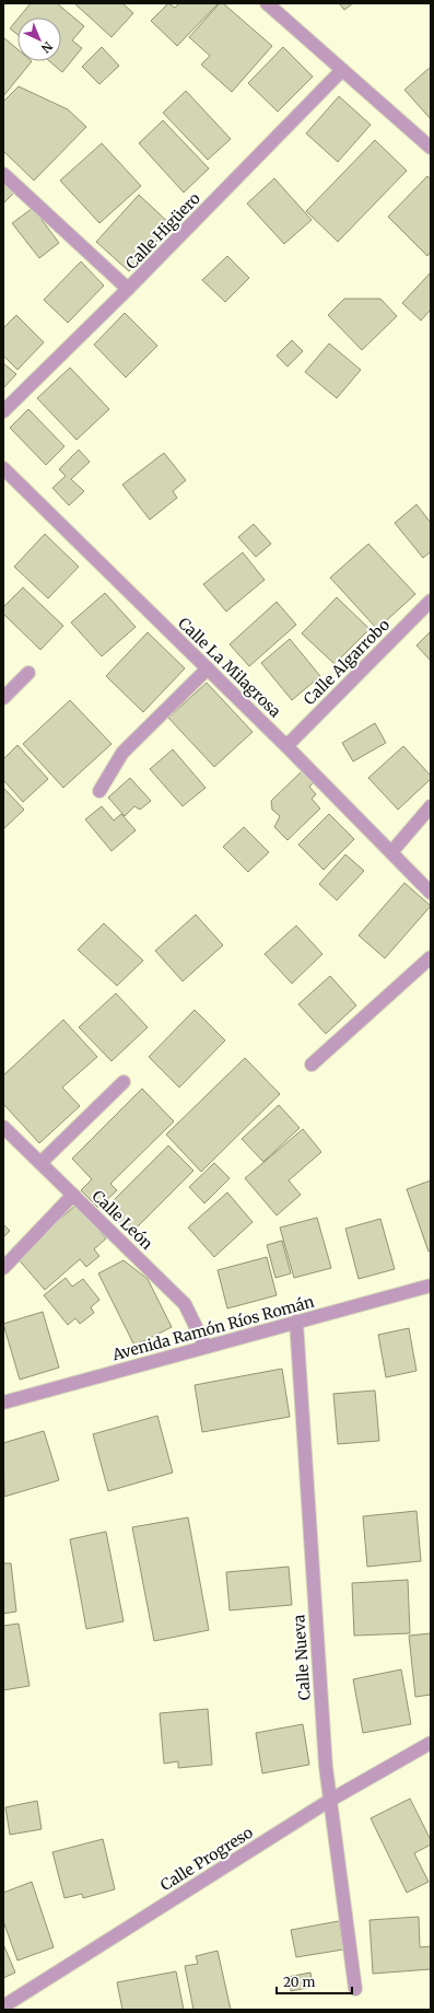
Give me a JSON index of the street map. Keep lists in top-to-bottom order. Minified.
{"streets":{"street":["Calle Higüero","Calle Algarrobo","Calle La Milagrosa","Calle León","Avenida Ramón Ríos Román","Calle Nueva","Calle Progreso"]},"crossings":[["Calle Algarrobo","Calle La Milagrosa"],["Calle León","Avenida Ramón Ríos Román"],["Avenida Ramón Ríos Román","Calle Nueva"],["Calle Nueva","Calle Progreso"]],"scale_bar":"20 m","north":"bottom right"}
